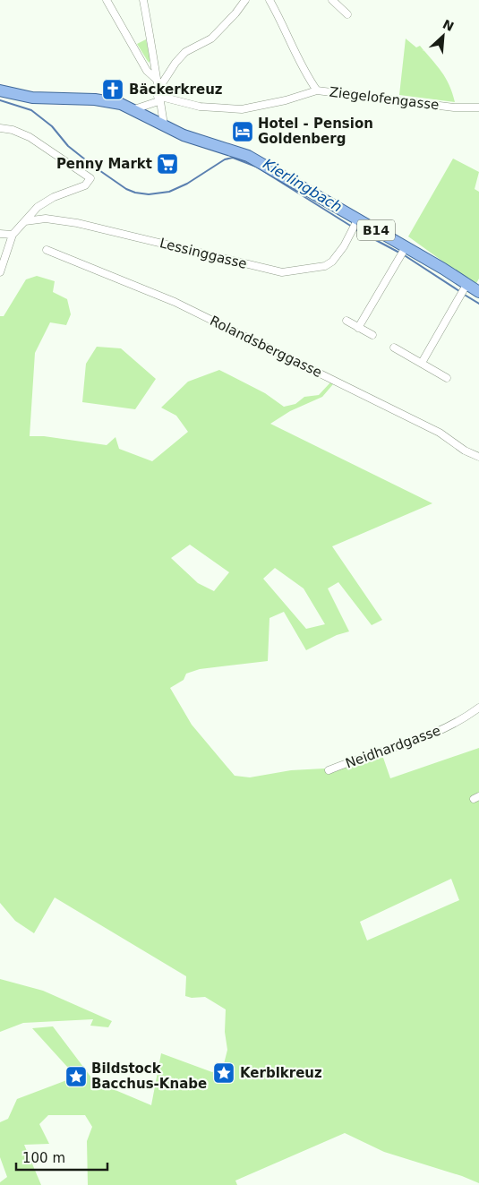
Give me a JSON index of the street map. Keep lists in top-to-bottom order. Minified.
{"streets":{"main road":["B14"],"street":["Ziegelofengasse","Lessinggasse","Rolandsberggasse","Neidhardgasse"]},"crossings":[["B14","Lessinggasse"]],"water":["Kierlingbach"],"places":{"church":["Bäckerkreuz"],"hotel":["Hotel - Pension Goldenberg"],"supermarket":["Penny Markt"],"place":["Kerblkreuz","Bildstock Bacchus-Knabe"]},"scale_bar":"100 m","north":"top right"}
